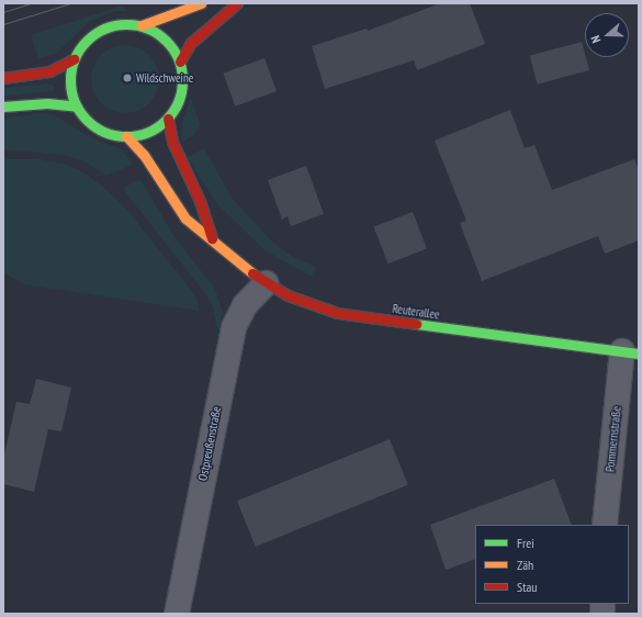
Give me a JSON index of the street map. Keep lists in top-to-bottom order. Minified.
{"streets":{"street":["Reuterallee","Pommernstraße","Ostpreußenstraße"]},"crossings":[["Reuterallee","Pommernstraße"],["Reuterallee","Ostpreußenstraße"]],"places":["Wildschweine"],"legend":["Frei","Zäh","Stau"],"north":"left"}
